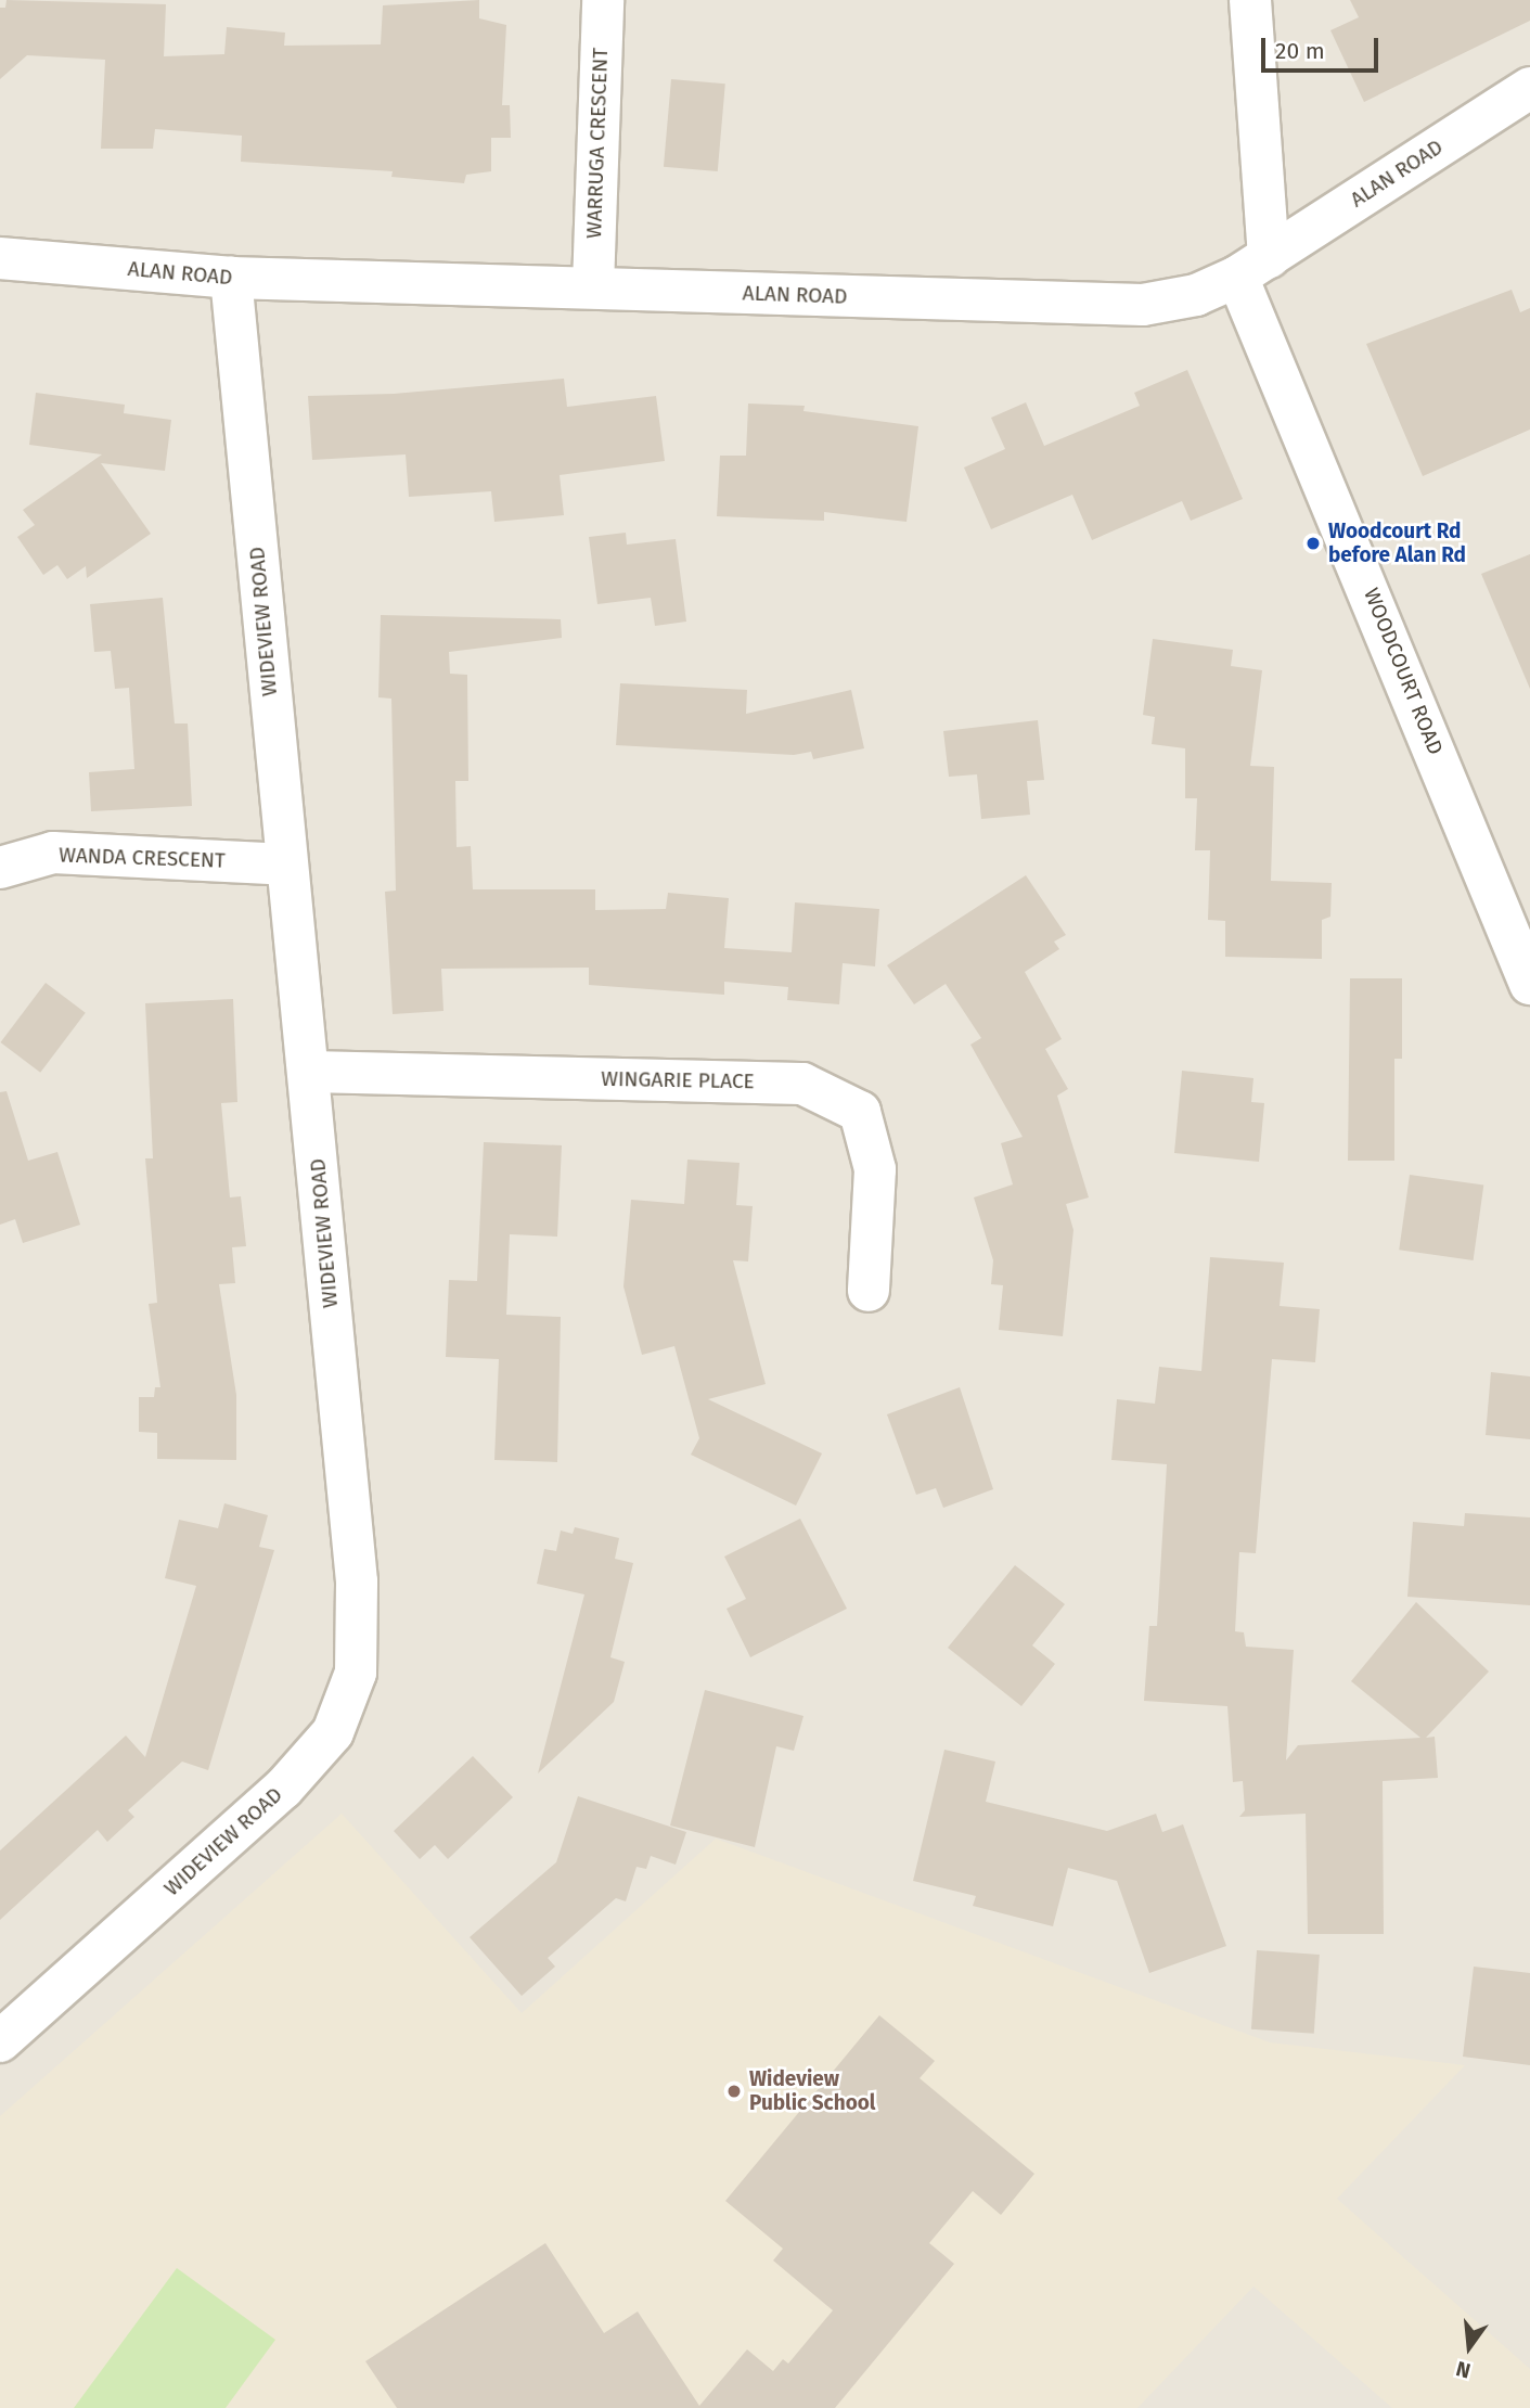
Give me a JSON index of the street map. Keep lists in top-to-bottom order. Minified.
{"streets":{"street":["WARRUGA CRESCENT","ALAN ROAD","WIDEVIEW ROAD","WOODCOURT ROAD","WANDA CRESCENT","WINGARIE PLACE"]},"crossings":[["WARRUGA CRESCENT","ALAN ROAD"],["ALAN ROAD","WIDEVIEW ROAD"],["ALAN ROAD","WOODCOURT ROAD"],["WIDEVIEW ROAD","WANDA CRESCENT"],["WIDEVIEW ROAD","WINGARIE PLACE"]],"places":["Woodcourt Rd before Alan Rd","Wideview Public School"],"scale_bar":"20 m","north":"bottom"}
